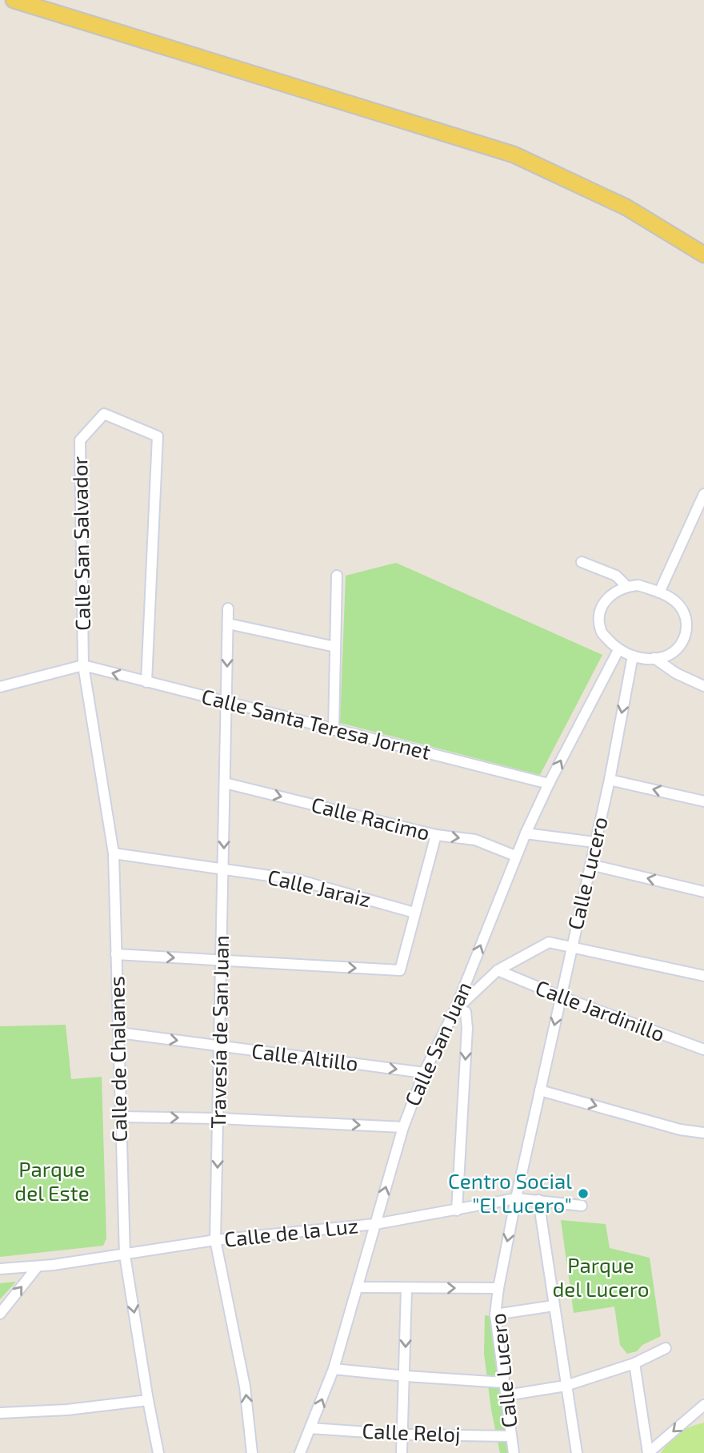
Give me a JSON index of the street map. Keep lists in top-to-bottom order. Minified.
{"streets":{"street":["Calle San Salvador","Calle Santa Teresa Jornet","Calle Racimo","Calle Lucero","Calle Jaraiz","Calle Jardinillo","Travesía de San Juan","Calle San Juan","Calle Altillo","Calle de Chalanes","Calle de la Luz","Calle Reloj"]},"crossings":[["Calle San Salvador","Calle Santa Teresa Jornet"],["Calle San Salvador","Calle de Chalanes"],["Calle Santa Teresa Jornet","Travesía de San Juan"],["Calle Santa Teresa Jornet","Calle San Juan"],["Calle Santa Teresa Jornet","Calle de Chalanes"],["Calle Racimo","Travesía de San Juan"],["Calle Racimo","Calle San Juan"],["Calle Lucero","Calle Jardinillo"],["Calle Lucero","Calle San Juan"],["Calle Lucero","Calle de la Luz"],["Calle Lucero","Calle Reloj"],["Calle Jaraiz","Travesía de San Juan"],["Calle Jaraiz","Calle de Chalanes"],["Travesía de San Juan","Calle Altillo"],["Travesía de San Juan","Calle de la Luz"],["Calle San Juan","Calle Altillo"],["Calle San Juan","Calle de la Luz"],["Calle San Juan","Calle Reloj"],["Calle Altillo","Calle de Chalanes"],["Calle de Chalanes","Calle de la Luz"]],"one_way":["Calle Racimo"],"parks":["Parque del Este","Parque del Lucero"],"places":["Centro Social \"El Lucero\""]}
